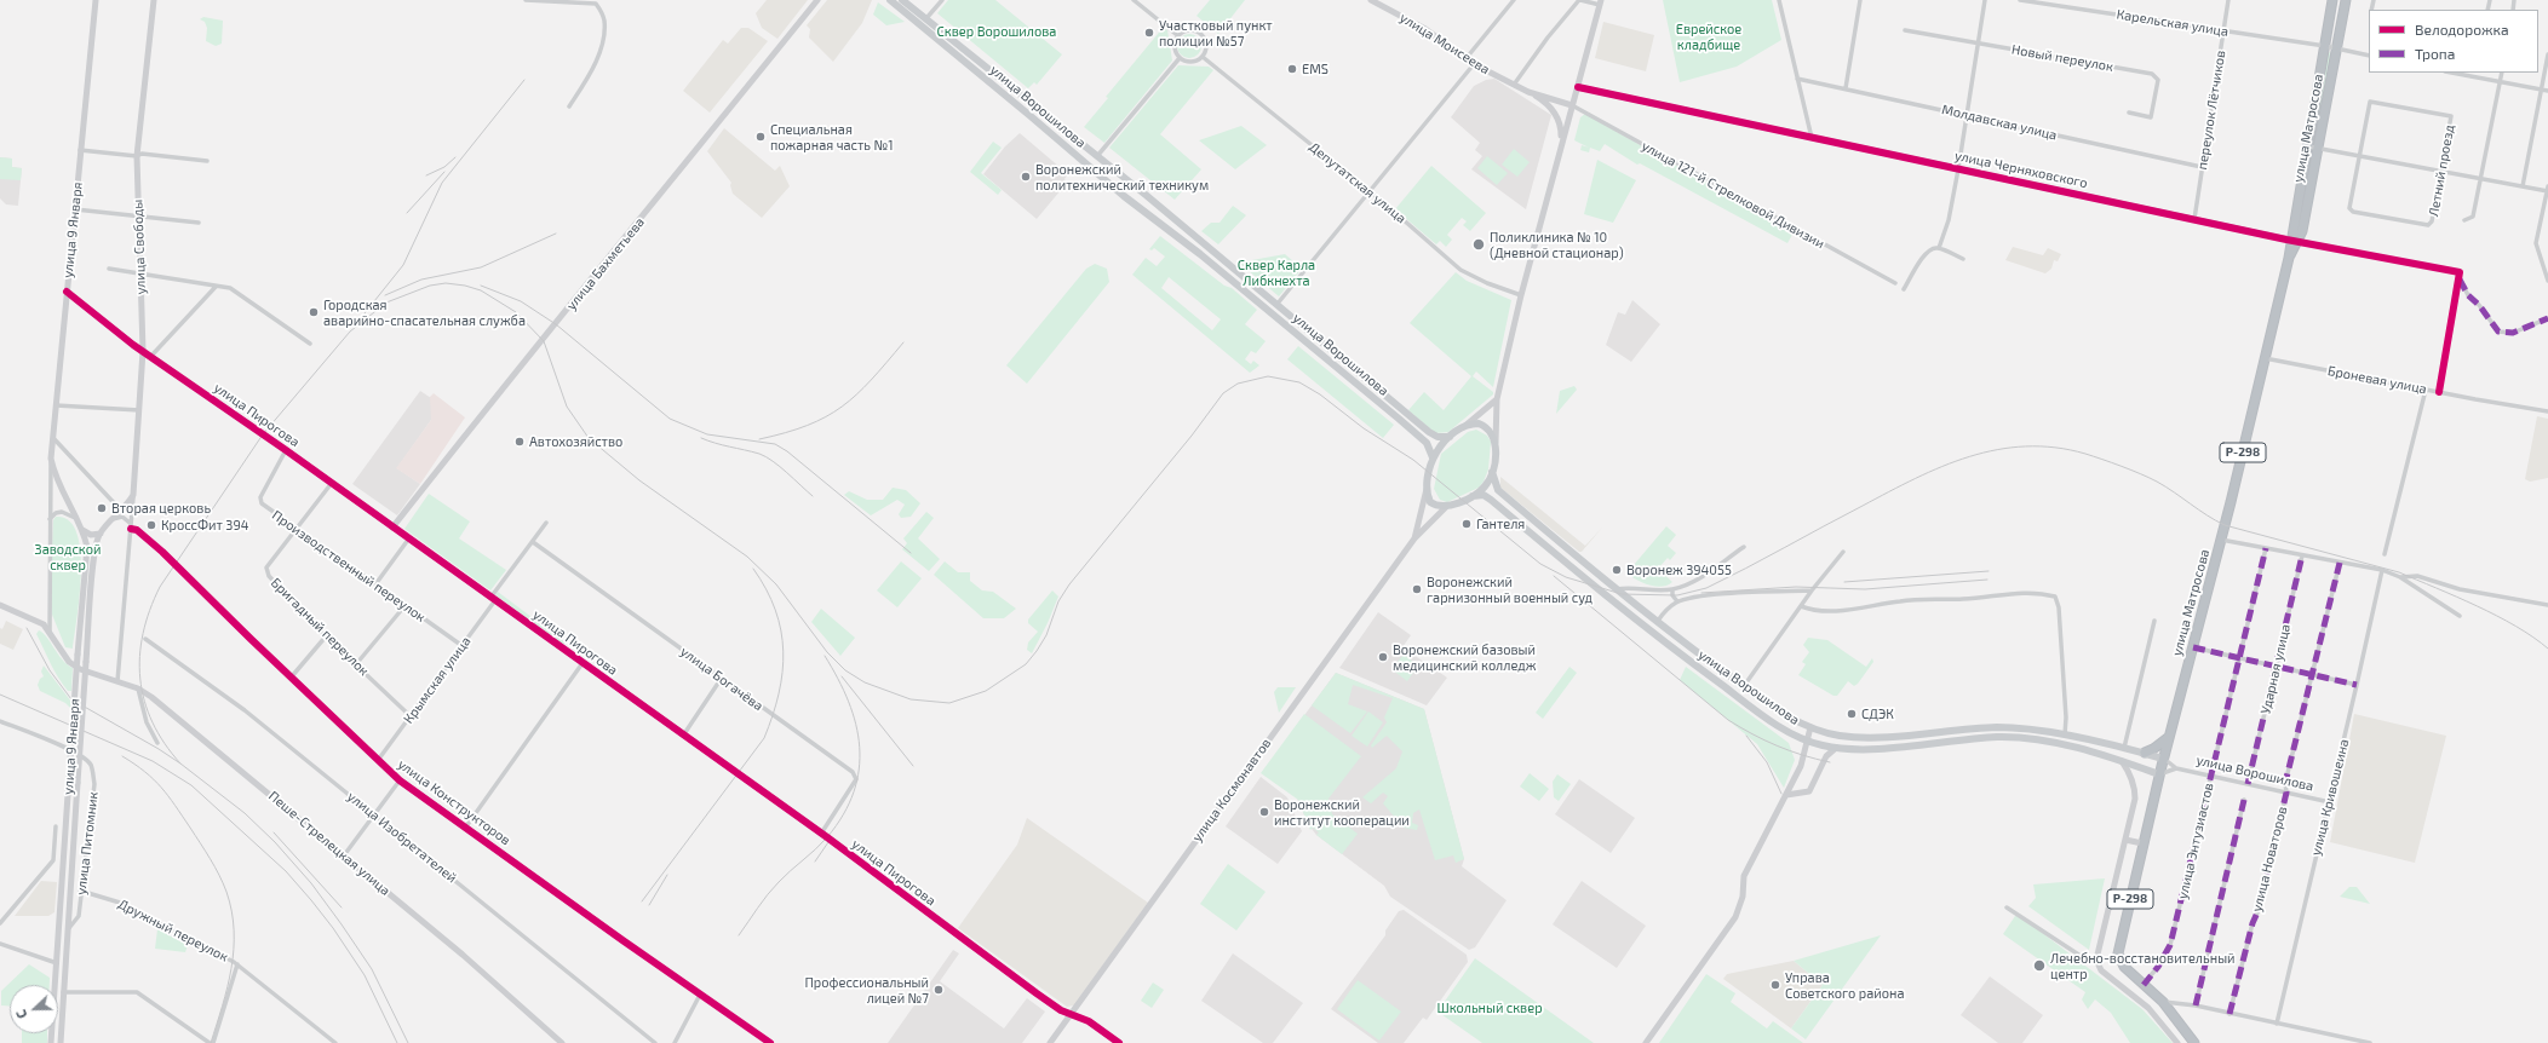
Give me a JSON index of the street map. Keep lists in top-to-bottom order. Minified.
{"streets":{"highway":["улица Матросова","Р-298"],"main road":["улица Ворошилова"],"street":["Карельская улица","улица Моисеева","Новый переулок","переулок Лётчиков","Молдавская улица","улица Черняховского","Летний проезд","Депутатская улица","улица 121-й Стрелковой Дивизии","улица 9 Января","улица Свободы","улица Бахметьева","Броневая улица","улица Пирогова","Производственный переулок","Бригадный переулок","Ударная улица","улица Богачёва","Крымская улица","улица Космонавтов","улица Кривошеина","улица Конструкторов","улица Изобретателей","улица Энтузиастов","улица Питомник","Пеше-Стрелецкая улица","улица Новаторов","Дружный переулок"]},"crossings":[["Карельская улица","переулок Лётчиков"],["Карельская улица","улица Матросова"],["улица Моисеева","улица 121-й Стрелковой Дивизии"],["улица Ворошилова","улица Матросова"],["улица Ворошилова","Ударная улица"],["улица Ворошилова","улица Космонавтов"],["улица Ворошилова","улица Кривошеина"],["улица Ворошилова","улица Энтузиастов"],["улица Ворошилова","улица Новаторов"],["переулок Лётчиков","Молдавская улица"],["переулок Лётчиков","улица Черняховского"],["улица Матросова","улица Черняховского"],["улица Матросова","Броневая улица"],["улица Матросова","Р-298"],["улица Матросова","улица Энтузиастов"],["улица 9 Января","улица Пирогова"],["улица 9 Января","улица Питомник"],["улица 9 Января","Пеше-Стрелецкая улица"],["улица Свободы","улица Пирогова"],["улица Свободы","улица Конструкторов"],["улица Свободы","Пеше-Стрелецкая улица"],["улица Бахметьева","улица Пирогова"],["улица Пирогова","Производственный переулок"],["улица Пирогова","Бригадный переулок"],["улица Пирогова","улица Богачёва"],["улица Пирогова","Крымская улица"],["улица Пирогова","улица Космонавтов"],["улица Пирогова","улица Конструкторов"],["Р-298","улица Энтузиастов"],["Производственный переулок","Бригадный переулок"],["Производственный переулок","Крымская улица"],["Бригадный переулок","Крымская улица"],["улица Богачёва","Крымская улица"],["Крымская улица","улица Конструкторов"],["улица Питомник","Дружный переулок"]],"parks":["Еврейское кладбище","Сквер Ворошилова","Сквер Карла Либкнехта","Заводской сквер","Школьный сквер"],"places":["Участковый пункт полиции №57","EMS","Специальная пожарная часть №1","Воронежский политехнический техникум","Поликлиника № 10 (Дневной стационар)","Городская аварийно-спасательная служба","Автохозяйство","Вторая церковь","Гантеля","КроссФит 394","Воронеж 394055","Воронежский гарнизонный военный суд","Воронежский базовый медицинский колледж","СДЭК","Воронежский институт кооперации","Лечебно-восстановительный центр","Управа Советского района","Профессиональный лицей №7"],"legend":["Велодорожка","Тропа"],"north":"left"}
